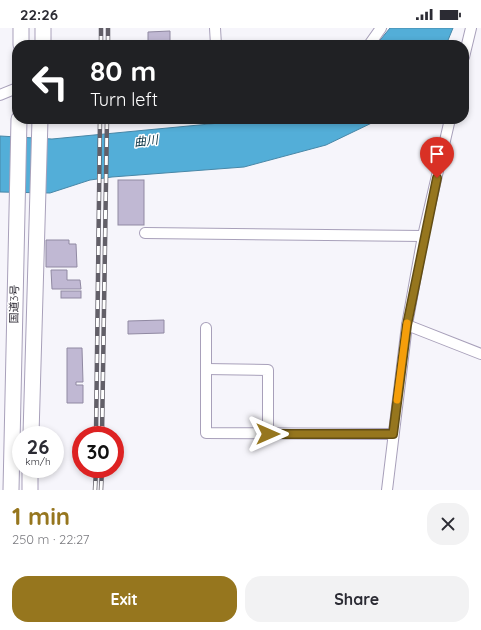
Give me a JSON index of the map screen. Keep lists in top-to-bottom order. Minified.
{"streets":{"highway":["国道3号"]},"water":["曲川"],"page":{"status":"22:26","turn":["80 m","Turn left"],"speed":"26 km/h","limit":"30","heading":["1 min","250 m · 22:27"],"buttons":["Exit","Share"]}}
